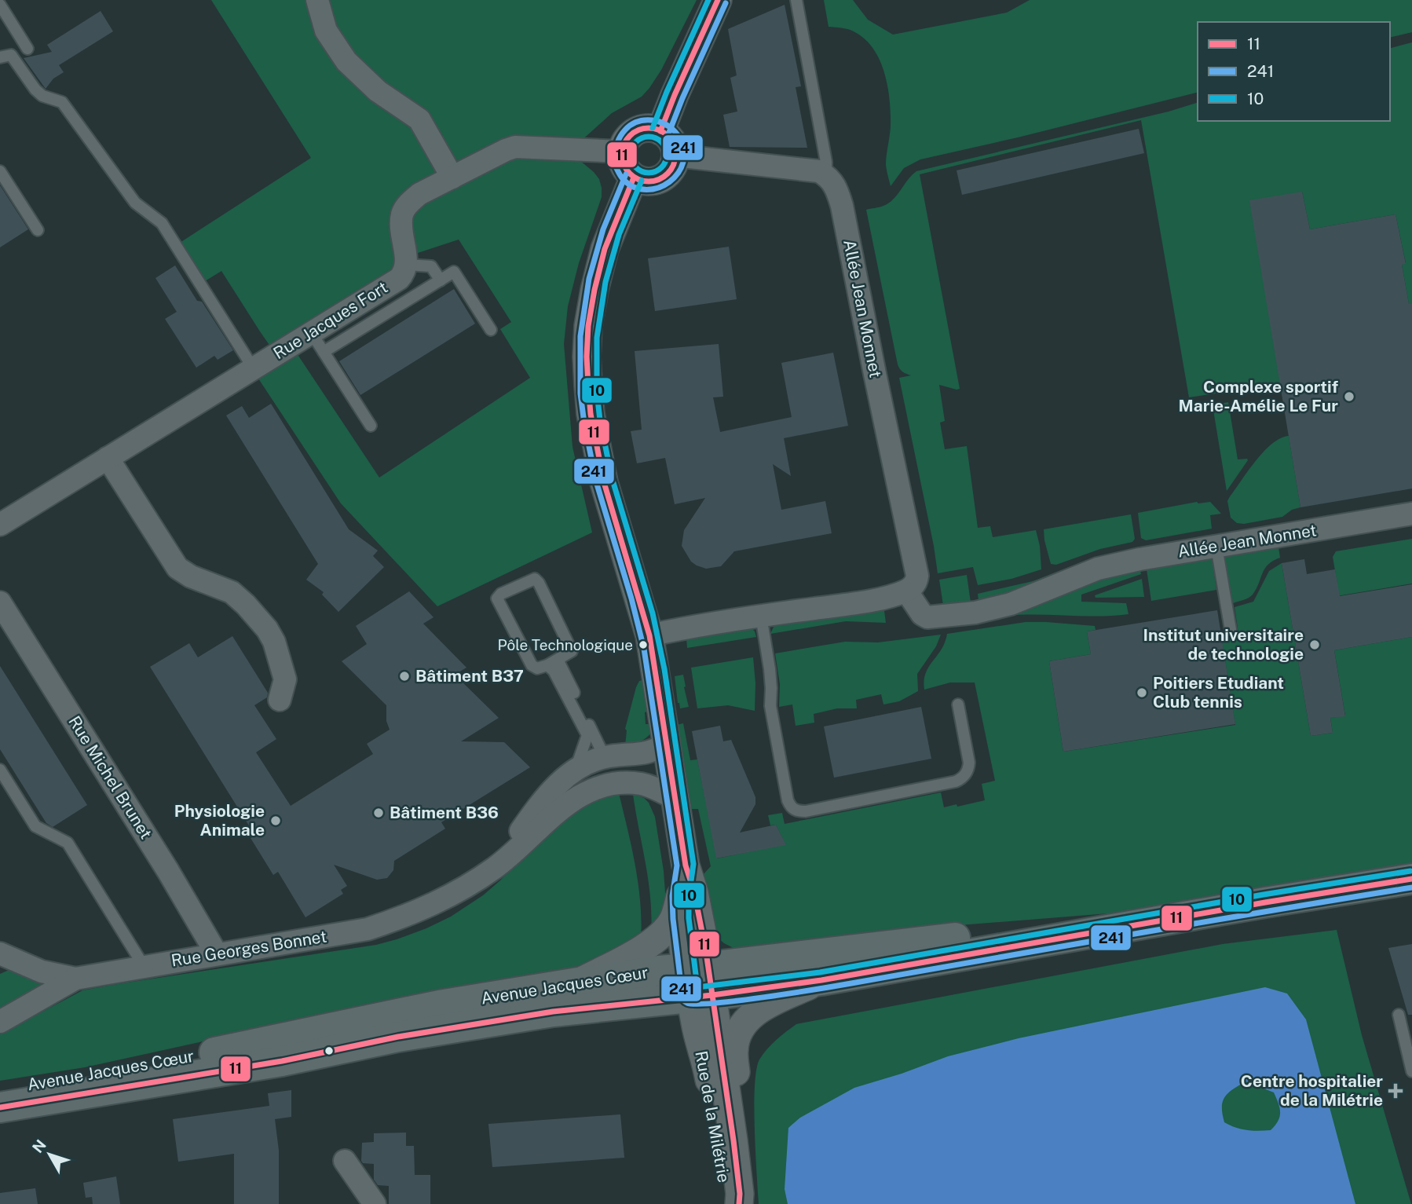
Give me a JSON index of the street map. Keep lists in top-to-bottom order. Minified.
{"streets":{"main road":["Avenue Jacques Cœur"],"street":["Allée Jean Monnet","Rue Jacques Fort","Rue Michel Brunet","Rue Georges Bonnet","Rue de la Milétrie"]},"crossings":[["Rue Michel Brunet","Rue Georges Bonnet"],["Avenue Jacques Cœur","Rue de la Milétrie"]],"places":{"other":["Complexe sportif Marie-Amélie Le Fur","Pôle Technologique","Institut universitaire de technologie","Bâtiment B37","Poitiers Etudiant Club tennis","Bâtiment B36","Physiologie Animale"],"health":["Centre hospitalier de la Milétrie"]},"lines":["transit line 11","transit line 10","transit line 241"],"legend":["11","241","10"],"north":"top left"}
